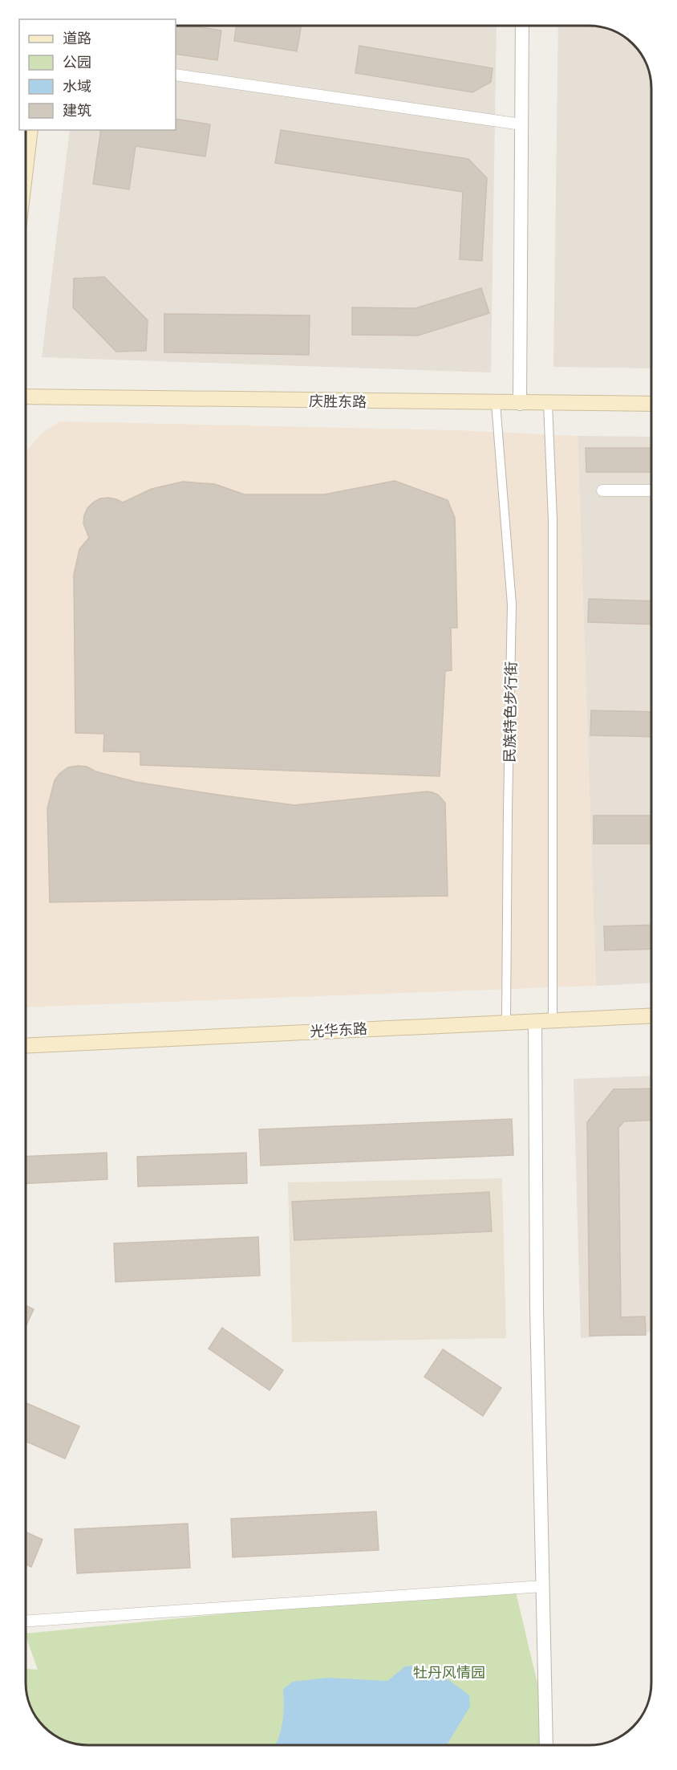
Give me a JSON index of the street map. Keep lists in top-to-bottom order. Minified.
{"streets":{"main road":["庆胜东路","光华东路"],"street":["民族特色步行街"]},"crossings":[["庆胜东路","民族特色步行街"],["民族特色步行街","光华东路"]],"parks":["牡丹风情园"],"legend":["道路","公园","水域","建筑"]}
